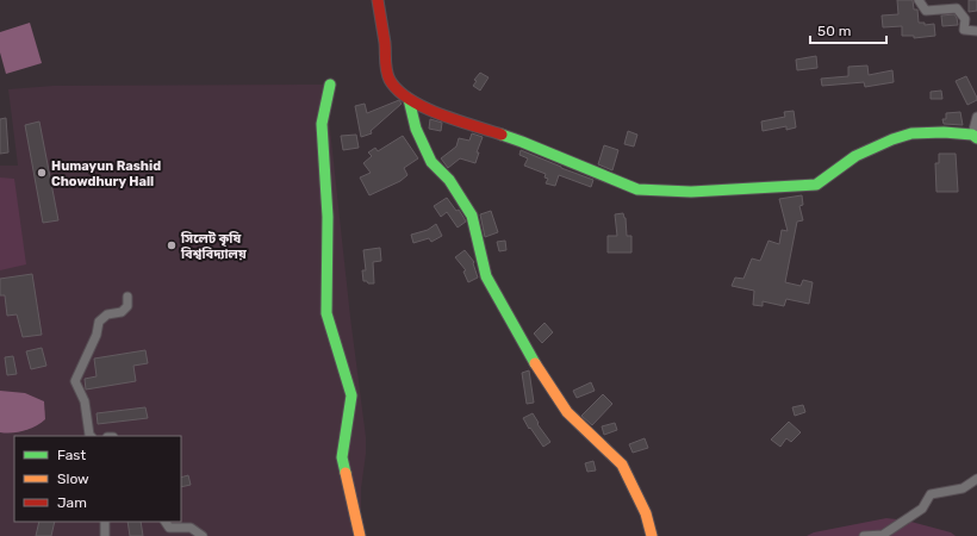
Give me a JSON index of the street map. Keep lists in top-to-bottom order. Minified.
{"places":["Humayun Rashid Chowdhury Hall","সিলেট কৃষি বিশ্ববিদ্যালয়"],"legend":["Fast","Slow","Jam"],"scale_bar":"50 m"}
